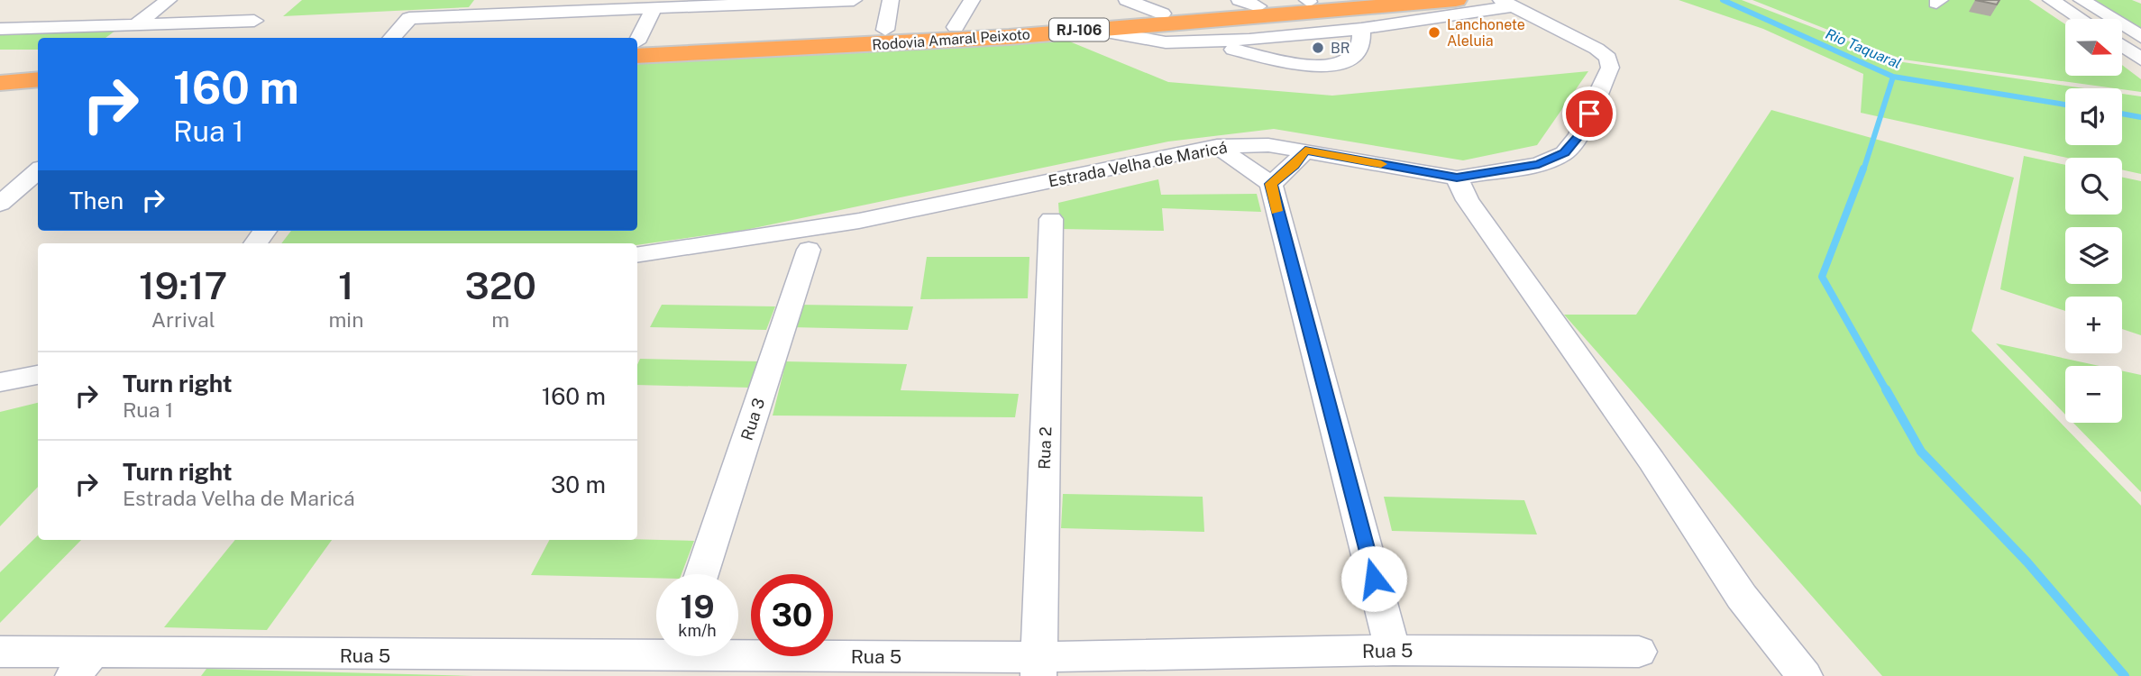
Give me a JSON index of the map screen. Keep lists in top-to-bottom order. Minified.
{"streets":{"highway":["RJ-106","Rodovia Amaral Peixoto"],"street":["Estrada Velha de Maricá","Rua 3","Rua 2","Rua 5"]},"crossings":[["Rua 2","Rua 5"]],"water":["Rio Taquaral"],"places":["Lanchonete Aleluia","BR"],"north":"right","page":{"map_buttons":["+","−"],"turn":["160 m","Rua 1"],"then":"Then","eta":["19:17","Arrival","1","min","320","m"],"list":[{"name":"Turn right","note":"Rua 1","value":"160 m"},{"name":"Turn right","note":"Estrada Velha de Maricá","value":"30 m"}],"speed":"19 km/h","limit":"30"}}
